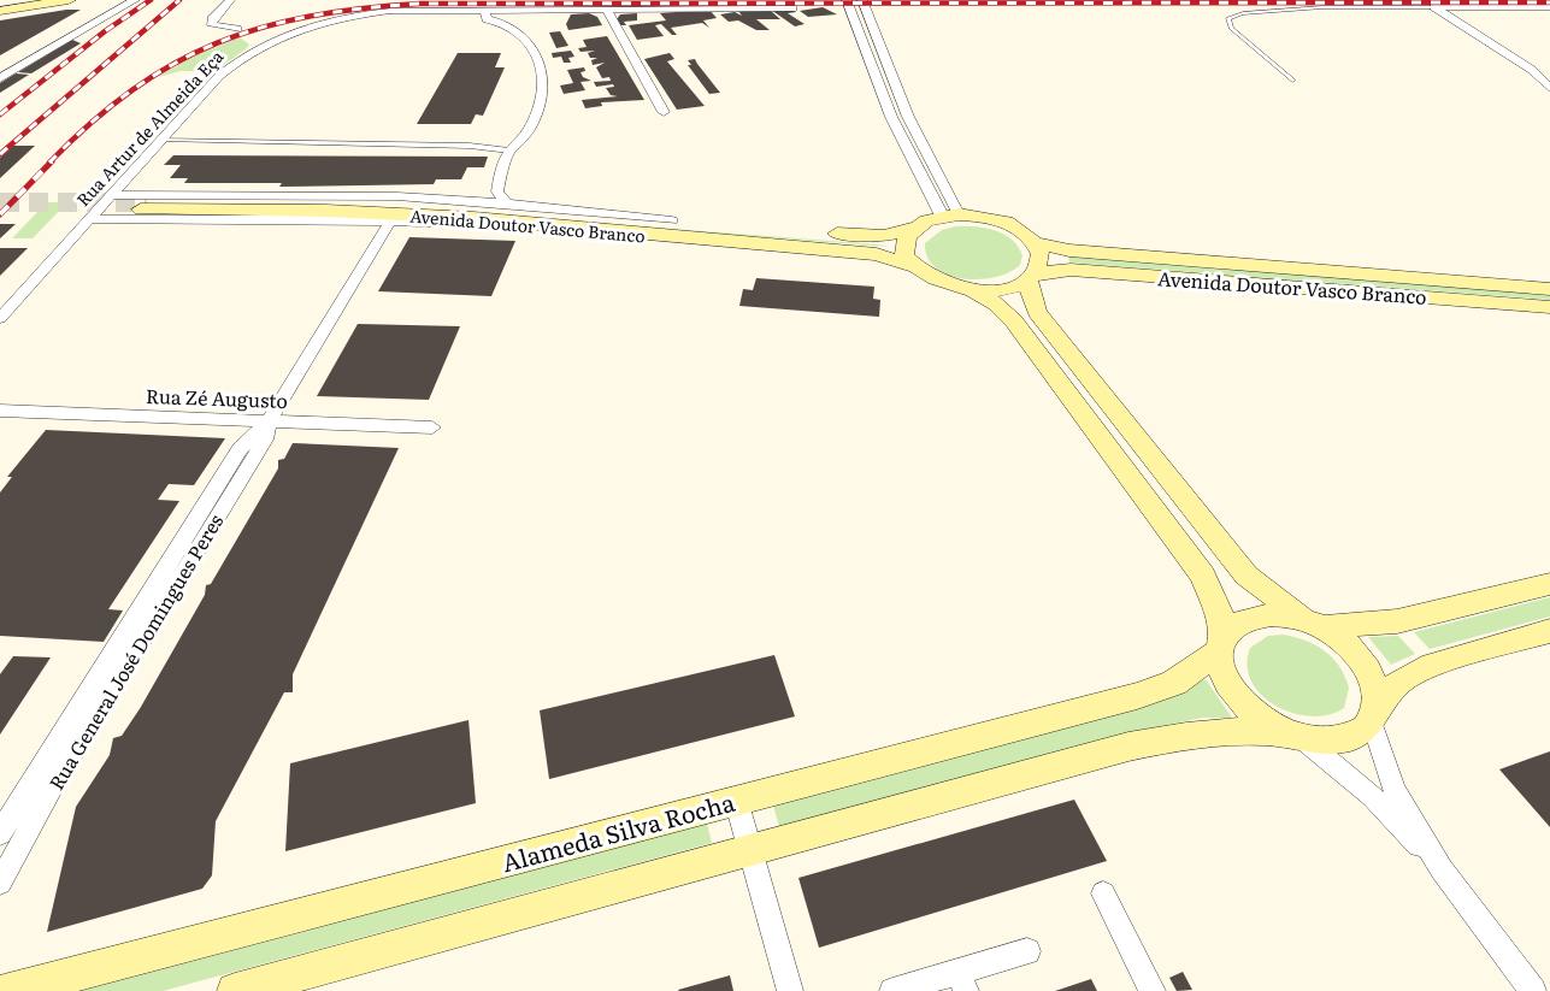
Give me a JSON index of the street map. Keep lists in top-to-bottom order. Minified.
{"streets":{"main road":["Avenida Doutor Vasco Branco","Alameda Silva Rocha"],"street":["Rua Artur de Almeida Eça","Rua Zé Augusto","Rua General José Domingues Peres"]},"crossings":[["Rua Artur de Almeida Eça","Avenida Doutor Vasco Branco"],["Rua Zé Augusto","Rua General José Domingues Peres"]]}
